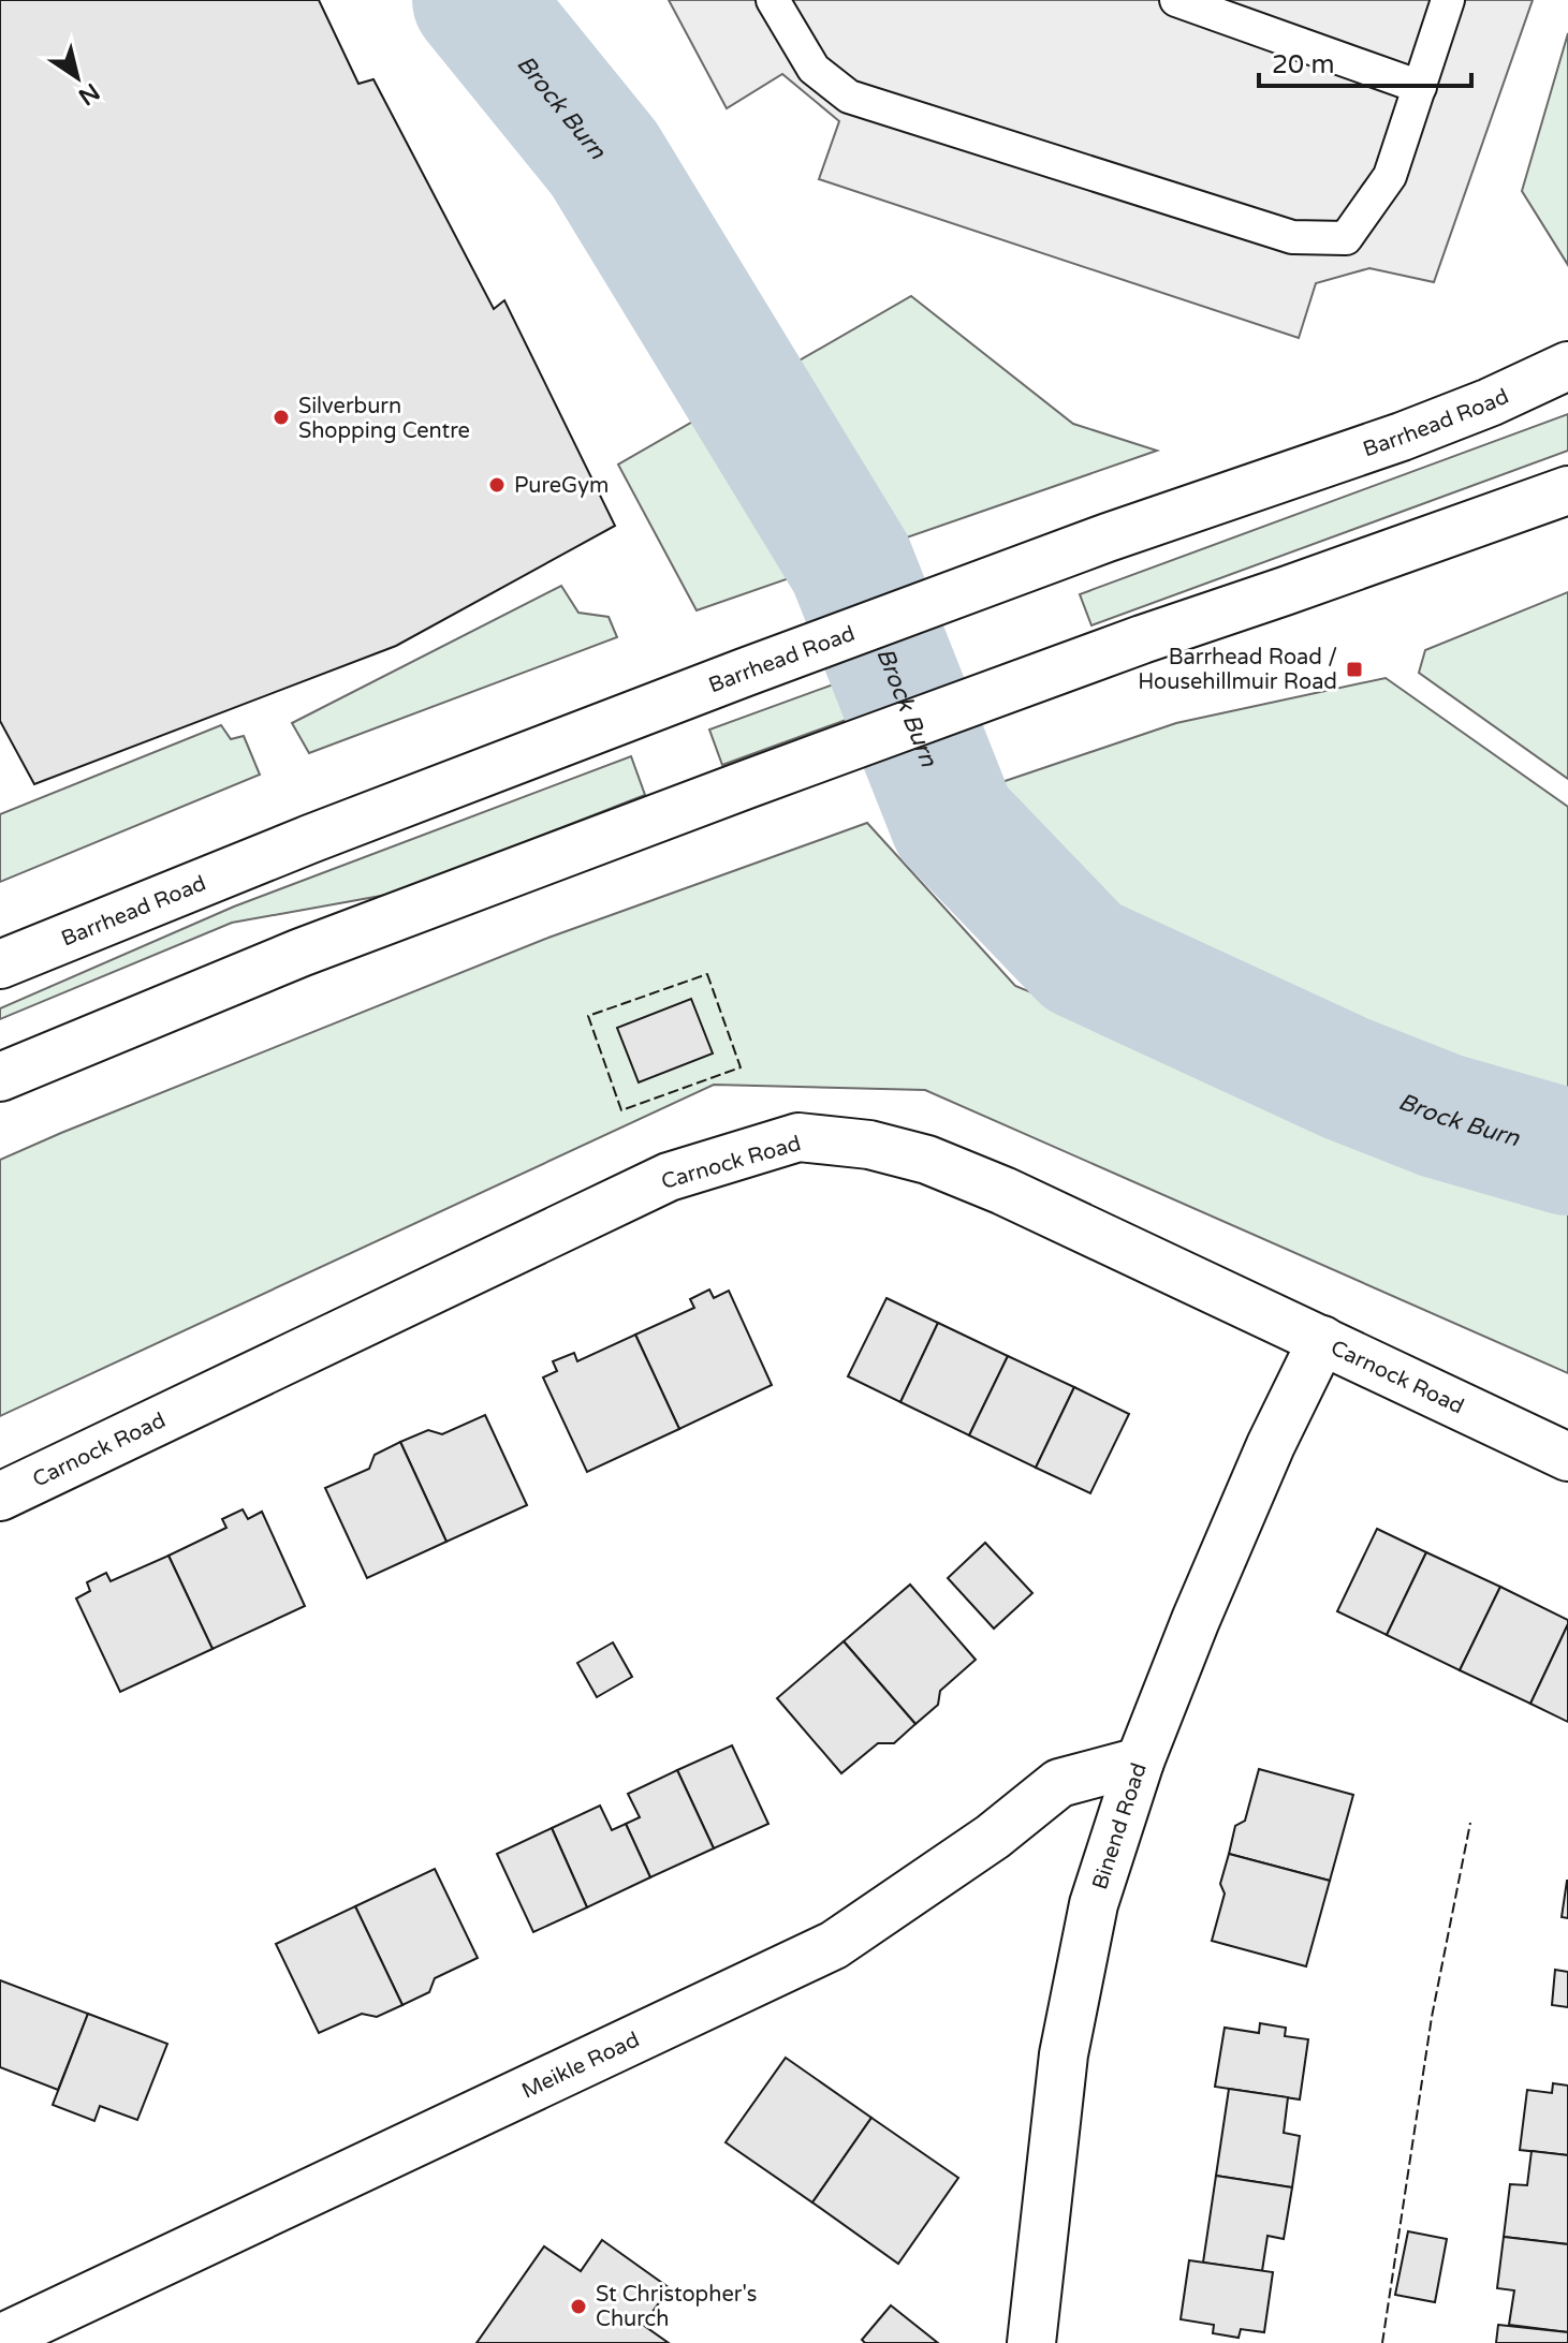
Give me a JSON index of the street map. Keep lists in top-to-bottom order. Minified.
{"streets":{"street":["Barrhead Road","Carnock Road","Binend Road","Meikle Road"]},"crossings":[["Carnock Road","Binend Road"],["Binend Road","Meikle Road"]],"water":["Brock Burn"],"places":{"other":["Silverburn Shopping Centre","PureGym","St Christopher's Church"],"transit":["Barrhead Road / Househillmuir Road"]},"scale_bar":"20 m","north":"bottom right"}
